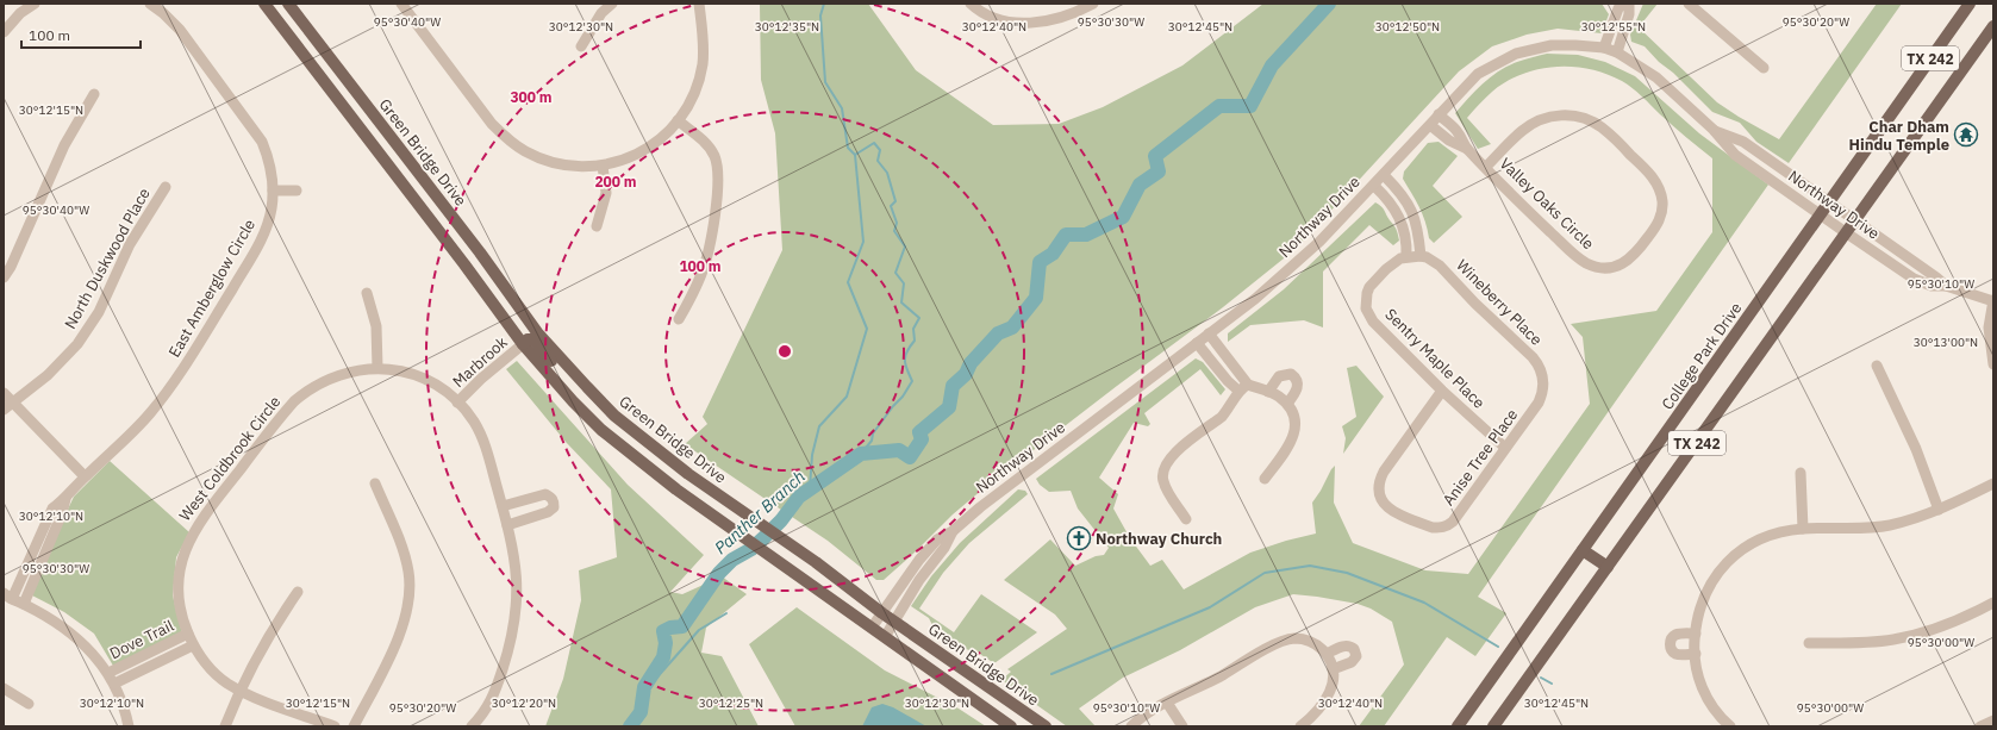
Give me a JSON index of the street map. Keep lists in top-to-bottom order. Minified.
{"streets":{"main road":["TX 242","Green Bridge Drive","College Park Drive"],"street":["Valley Oaks Circle","Northway Drive","North Duskwood Place","East Amberglow Circle","Wineberry Place","Sentry Maple Place","Marbrook","Anise Tree Place","West Coldbrook Circle","Dove Trail"]},"crossings":[["TX 242","Northway Drive"],["Green Bridge Drive","Northway Drive"],["Valley Oaks Circle","Northway Drive"],["Northway Drive","College Park Drive"],["Wineberry Place","Sentry Maple Place"],["Wineberry Place","Anise Tree Place"],["Sentry Maple Place","Anise Tree Place"],["Marbrook","West Coldbrook Circle"],["West Coldbrook Circle","Dove Trail"]],"water":["Panther Branch"],"places":{"temple":["Char Dham Hindu Temple"],"church":["Northway Church"]},"scale_bar":"100 m","coordinates":["95°30'40\"W","95°30'30\"W","95°30'20\"W","30°12'30\"N","30°12'35\"N","30°12'40\"N","30°12'45\"N","30°12'50\"N","30°12'55\"N","30°12'15\"N","95°30'10\"W","30°13'00\"N","30°12'10\"N","95°30'00\"W","30°12'20\"N","30°12'25\"N"],"rings":["300 m","200 m","100 m"]}
